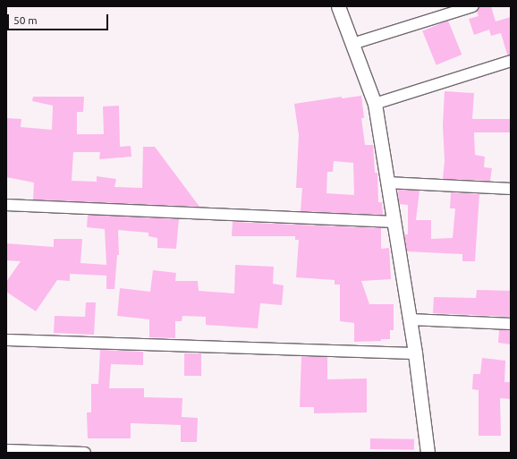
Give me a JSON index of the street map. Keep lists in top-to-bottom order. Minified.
{"scale_bar":"50 m"}
